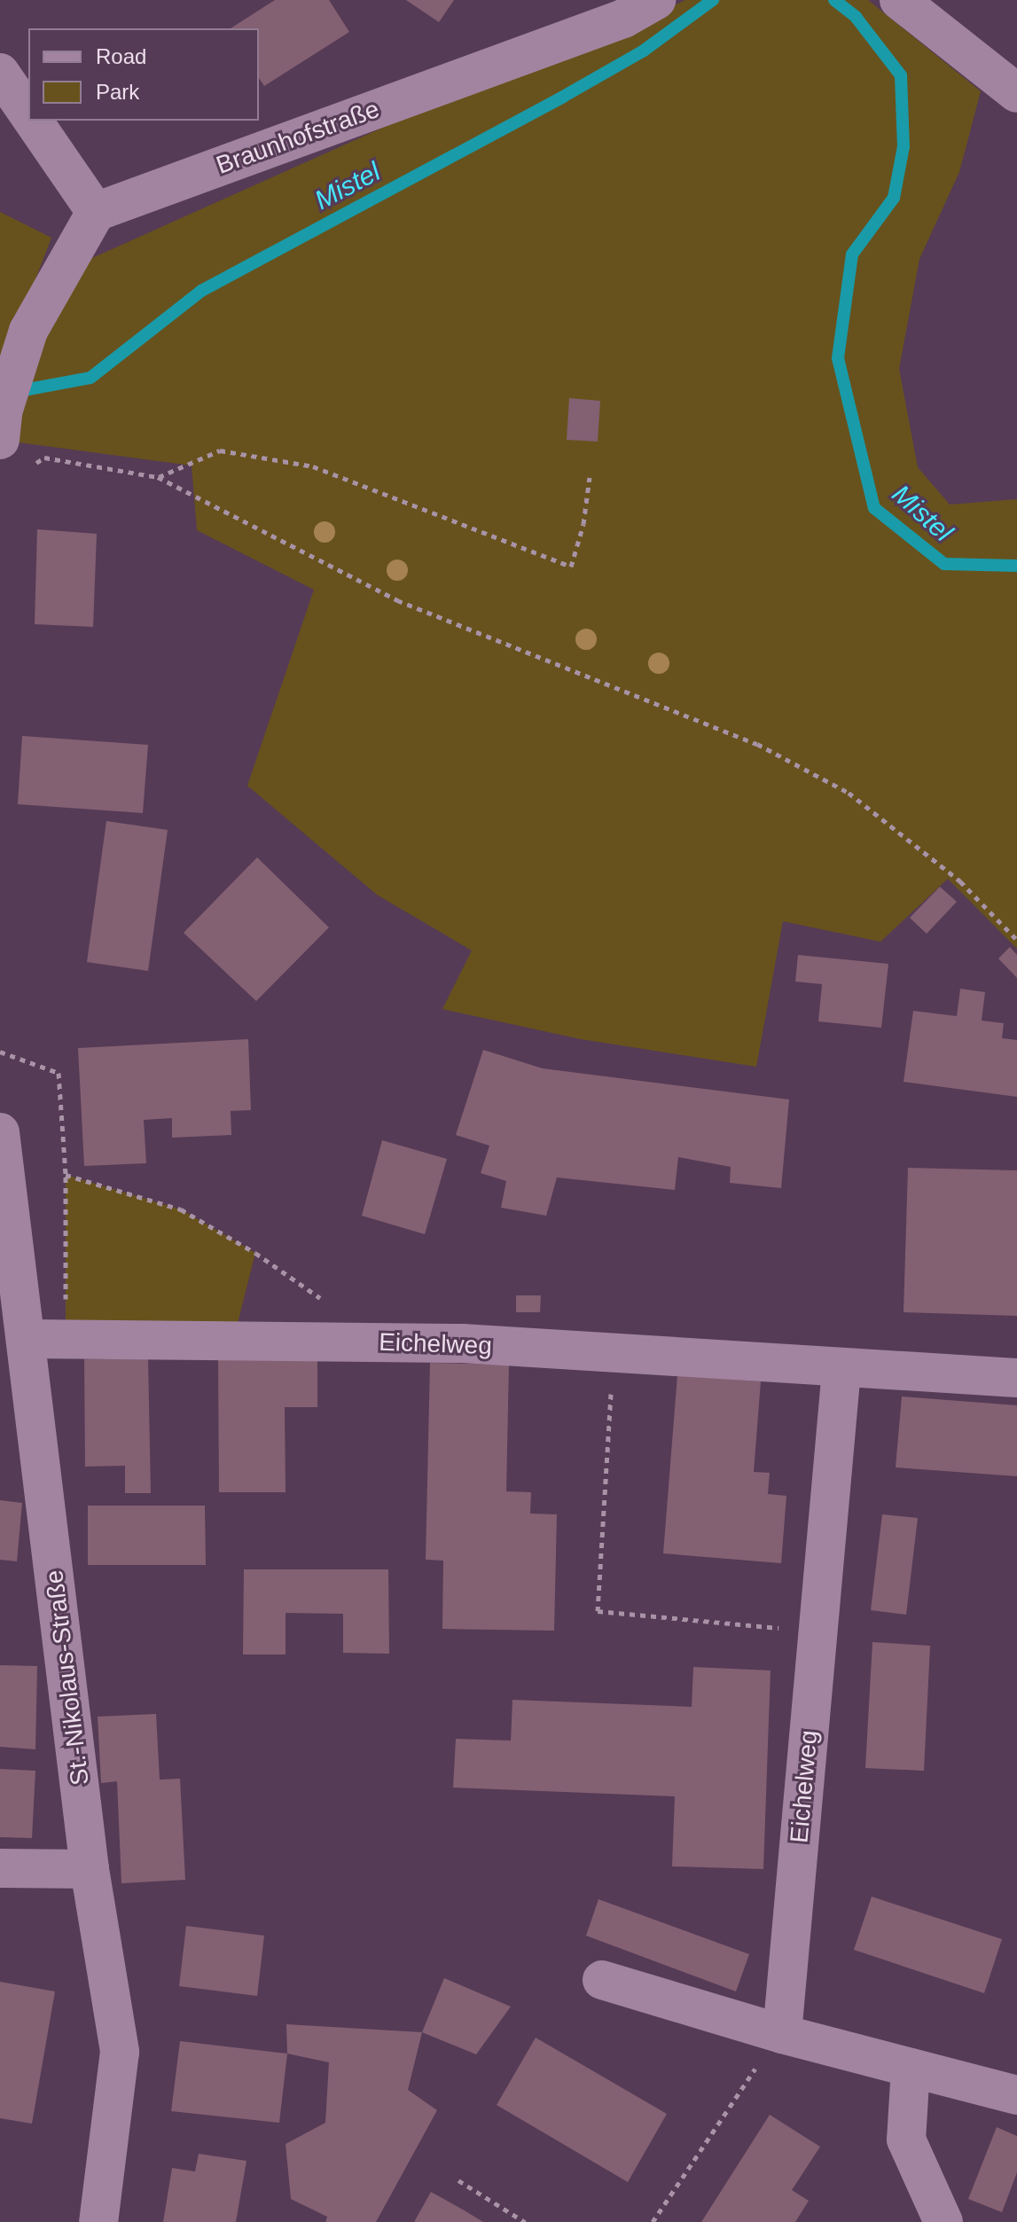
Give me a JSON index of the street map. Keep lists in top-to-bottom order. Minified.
{"streets":{"street":["Braunhofstraße","Eichelweg","St.-Nikolaus-Straße"]},"crossings":[["Eichelweg","St.-Nikolaus-Straße"]],"water":["Mistel"],"legend":["Road","Park"]}
